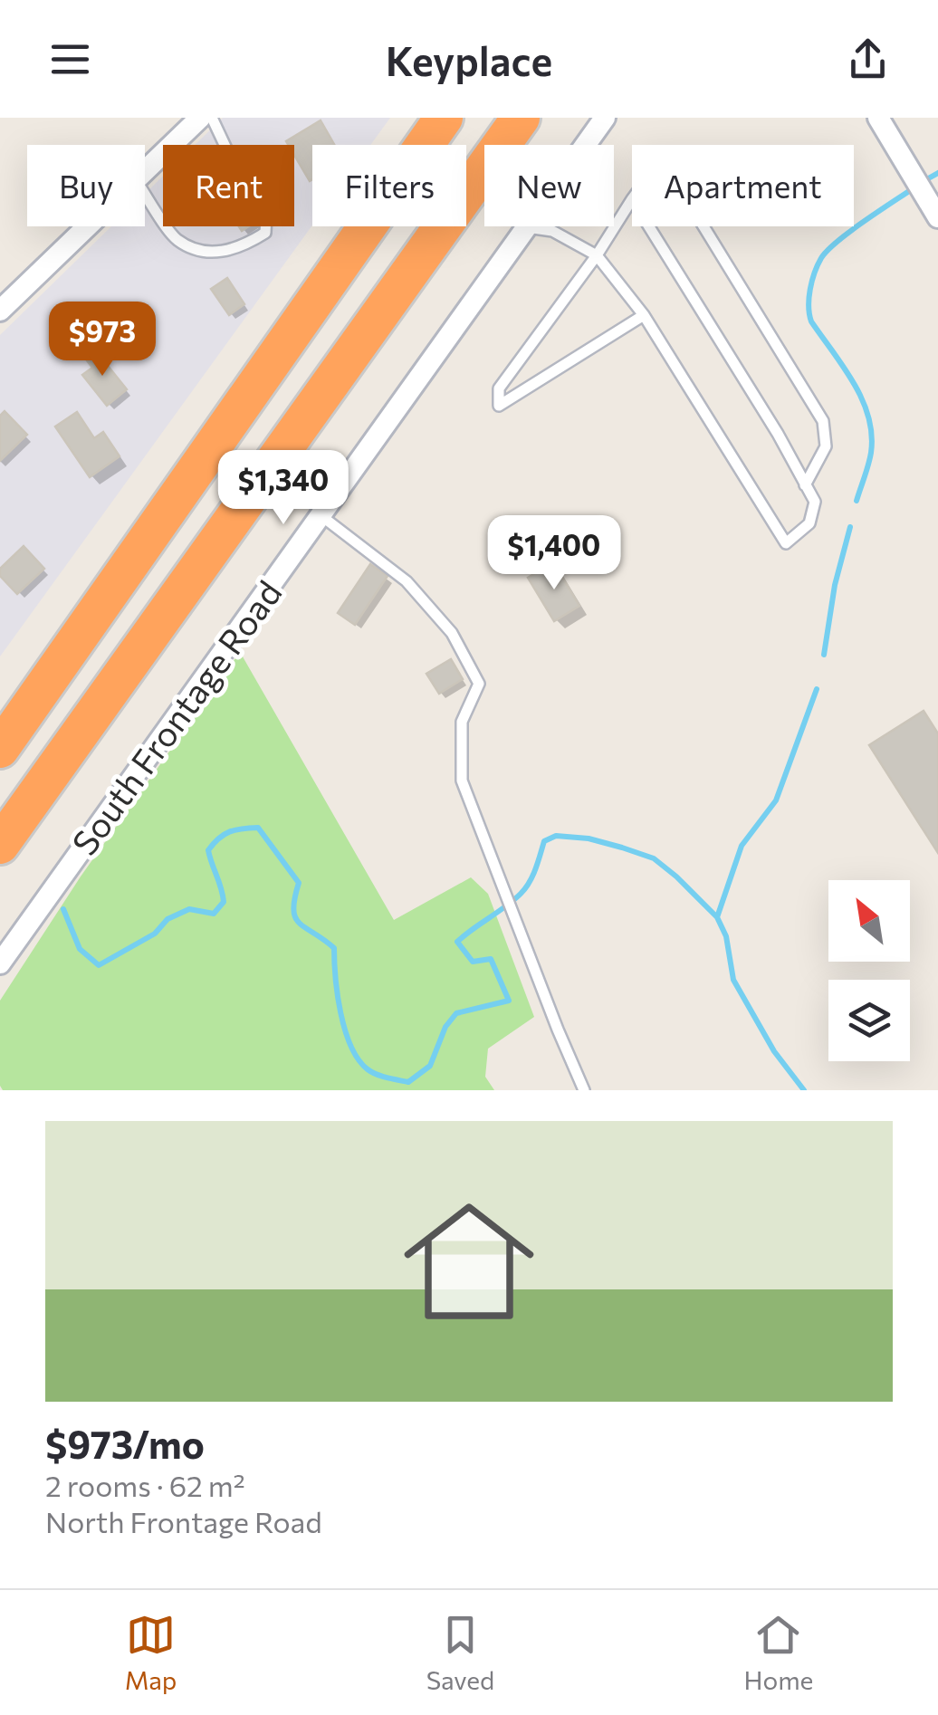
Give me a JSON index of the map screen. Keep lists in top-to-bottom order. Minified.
{"streets":{"street":["South Frontage Road"]},"north":"top left","page":{"header":"Keyplace","chip":["Buy","Rent","Filters","New","Apartment"],"price":["$973","$1,340","$1,400"],"list":[{"name":"$973/mo","note":"2 rooms · 62 m² · North Frontage Road"}],"tabs":["Map","Saved","Home"]}}
